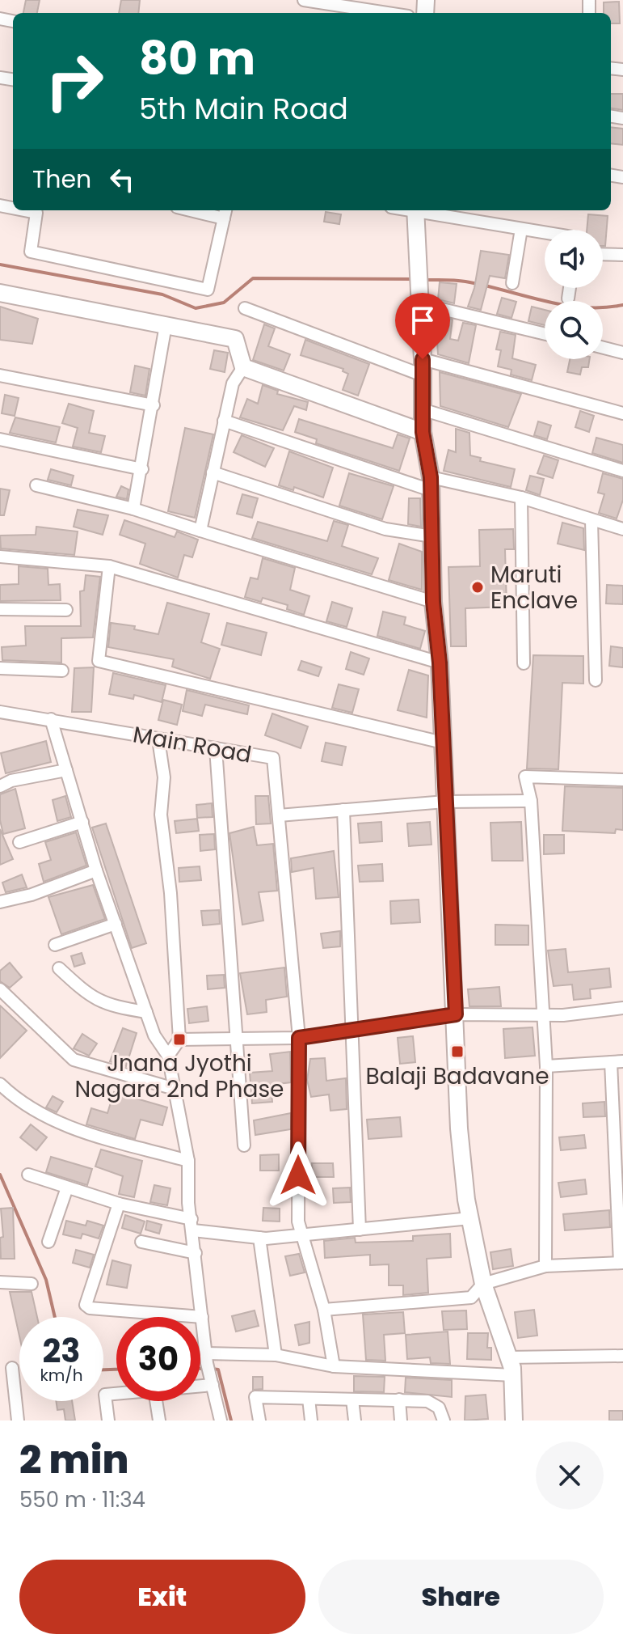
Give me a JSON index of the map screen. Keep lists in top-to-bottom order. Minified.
{"streets":{"street":["Main Road"]},"places":{"other":["Maruti Enclave"],"transit":["Jnana Jyothi Nagara 2nd Phase","Balaji Badavane"]},"page":{"turn":["80 m","5th Main Road"],"then":"Then","speed":"23 km/h","limit":"30","heading":["2 min","550 m · 11:34"],"buttons":["Exit","Share"]}}
